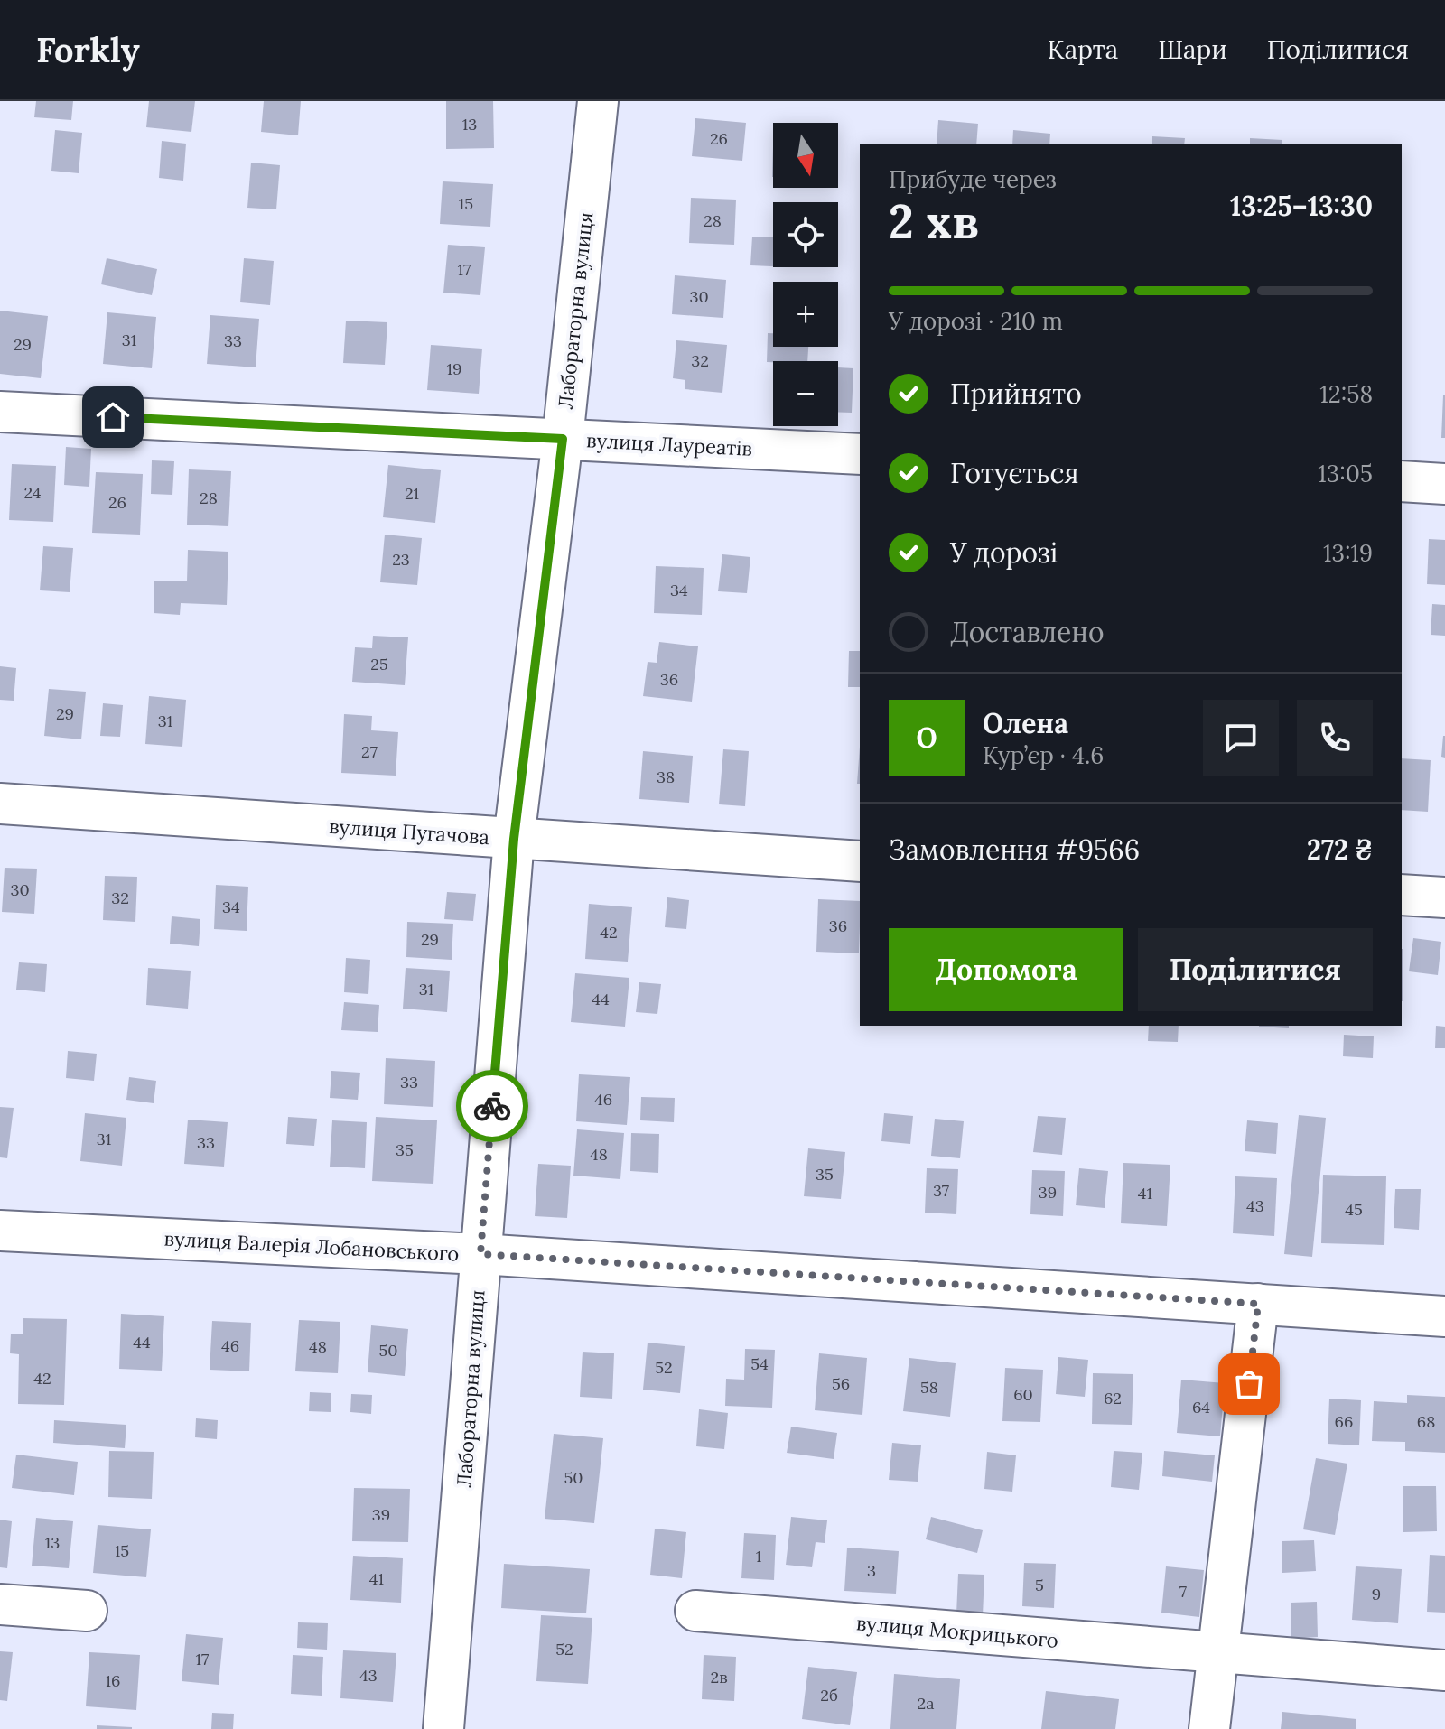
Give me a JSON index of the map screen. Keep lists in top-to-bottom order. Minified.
{"streets":{"street":["Лабораторна вулиця","вулиця Лауреатів","вулиця Пугачова","вулиця Валерія Лобановського","вулиця Мокрицького"]},"crossings":[["Лабораторна вулиця","вулиця Лауреатів"],["Лабораторна вулиця","вулиця Пугачова"],["Лабораторна вулиця","вулиця Валерія Лобановського"]],"house_numbers":["13","26","15","28","17","30","31","33","29","32","19","24","21","28","26","23","34","25","36","29","31","27","38","30","32","34","36","42","29","31","44","33","46","31","33","35","48","35","37","39","41","43","45","44","46","48","50","54","52","42","56","58","60","62","64","66","68","50","39","13","15","1","3","41","5","7","9","52","17","43","2в","16","2б","2а"],"north":"bottom","page":{"header":"Forkly","nav":["Карта","Шари","Поділитися"],"map_buttons":["+","−"],"heading":["2 хв","Прибуде через","13:25–13:30"],"panel":["Олена","Кур’єр · 4.6","Замовлення #9566","272 ₴"],"bar":"У дорозі · 210 m","list":[["Прийнято","12:58"],["Готується","13:05"],["У дорозі","13:19"],"Доставлено"],"round":"О","buttons":["Допомога","Поділитися"]}}
